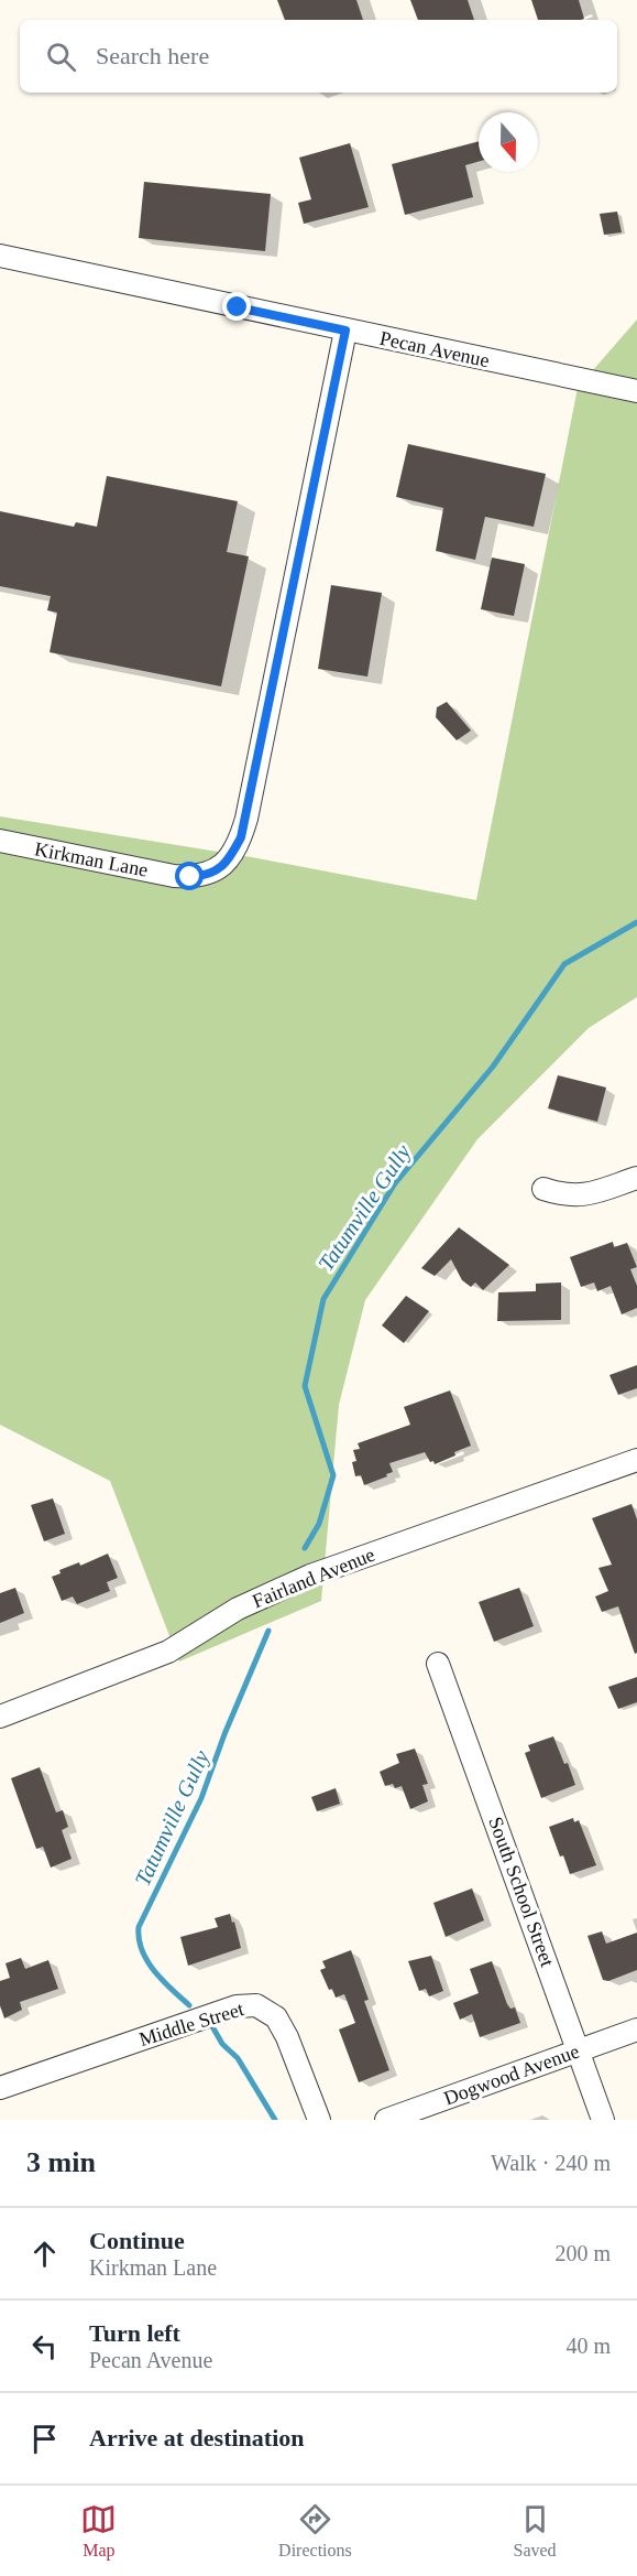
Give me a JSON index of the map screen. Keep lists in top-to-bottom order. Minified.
{"streets":{"street":["Pecan Avenue","Kirkman Lane","Fairland Avenue","South School Street","Middle Street","Dogwood Avenue"]},"crossings":[["Pecan Avenue","Kirkman Lane"],["South School Street","Dogwood Avenue"]],"water":["Tatumville Gully"],"north":"bottom","page":{"search":"Search here","heading":["3 min","Walk · 240 m"],"list":[["Continue","Kirkman Lane","200 m"],["Turn left","Pecan Avenue","40 m"],"Arrive at destination"],"nav":["Map","Directions","Saved"]}}
